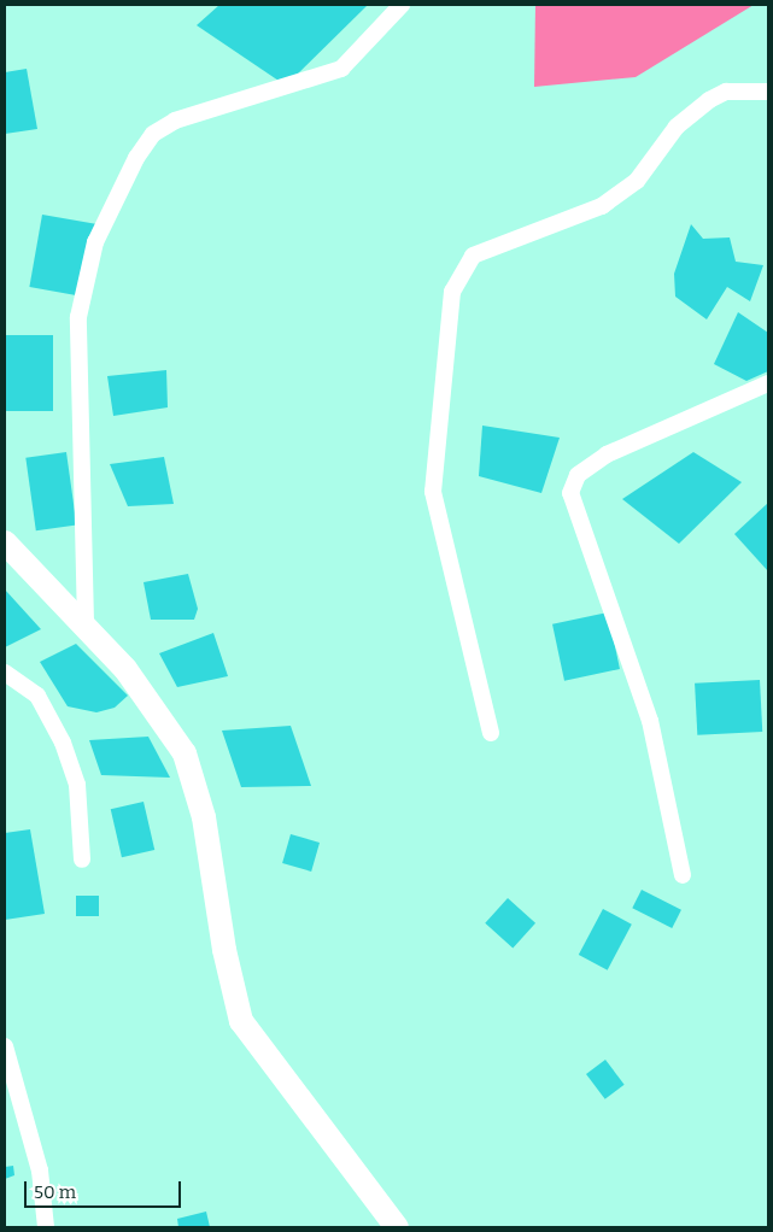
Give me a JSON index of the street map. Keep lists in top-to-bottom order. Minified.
{"scale_bar":"50 m"}
